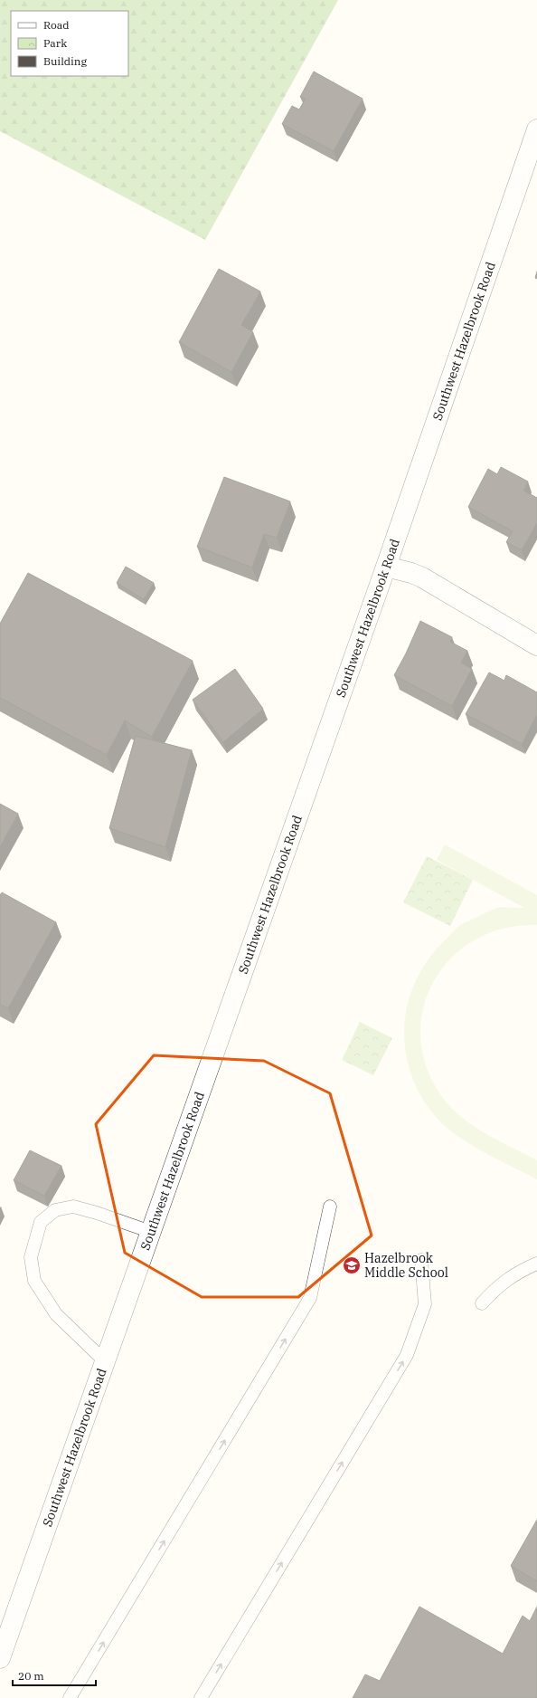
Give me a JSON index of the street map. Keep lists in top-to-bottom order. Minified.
{"streets":{"street":["Southwest Hazelbrook Road"]},"places":{"school or university":["Hazelbrook Middle School"]},"legend":["Road","Park","Building"],"scale_bar":"20 m"}
